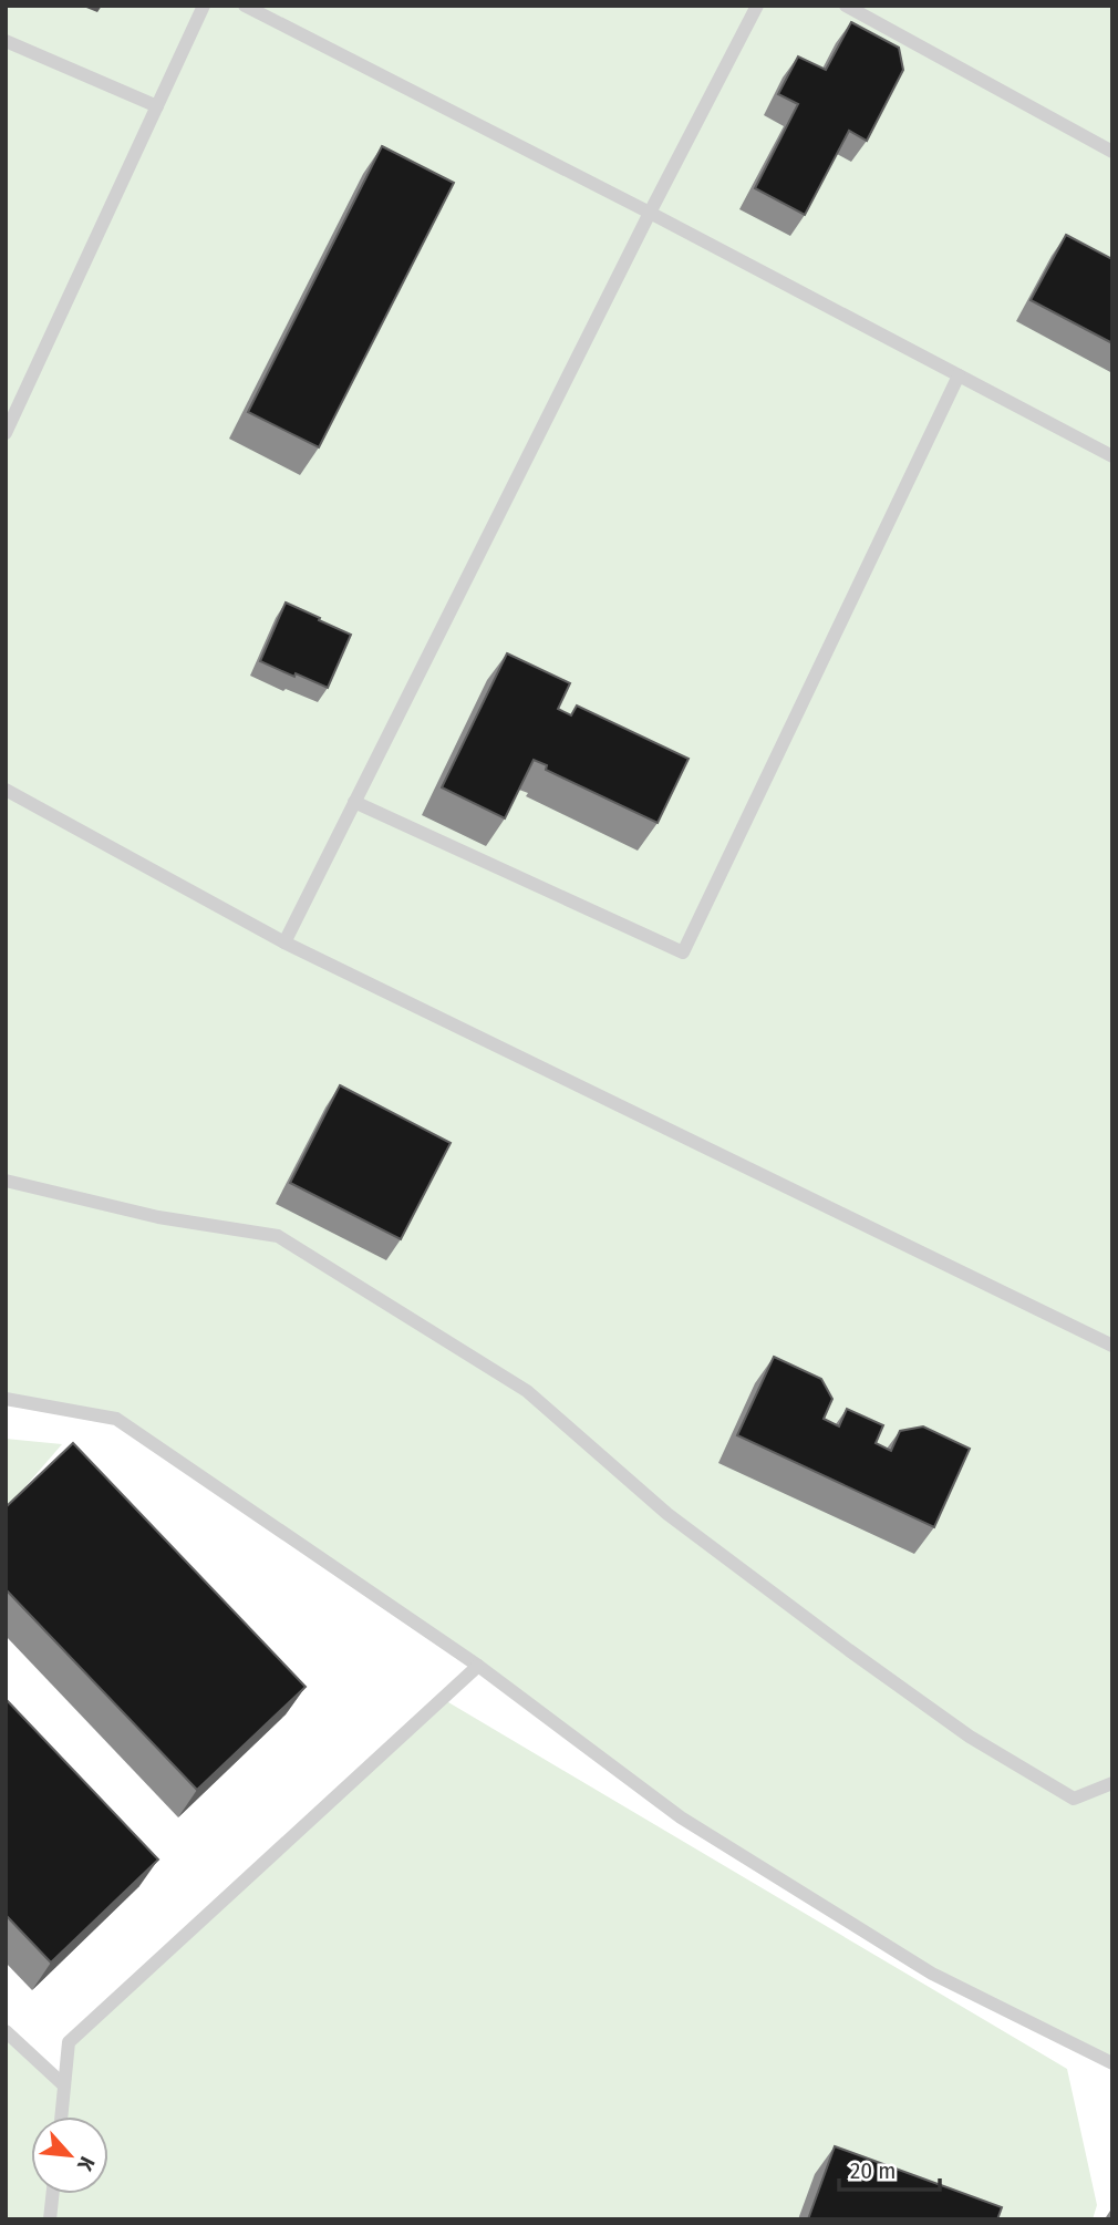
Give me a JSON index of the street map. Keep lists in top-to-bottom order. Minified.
{"scale_bar":"20 m","north":"bottom right"}
